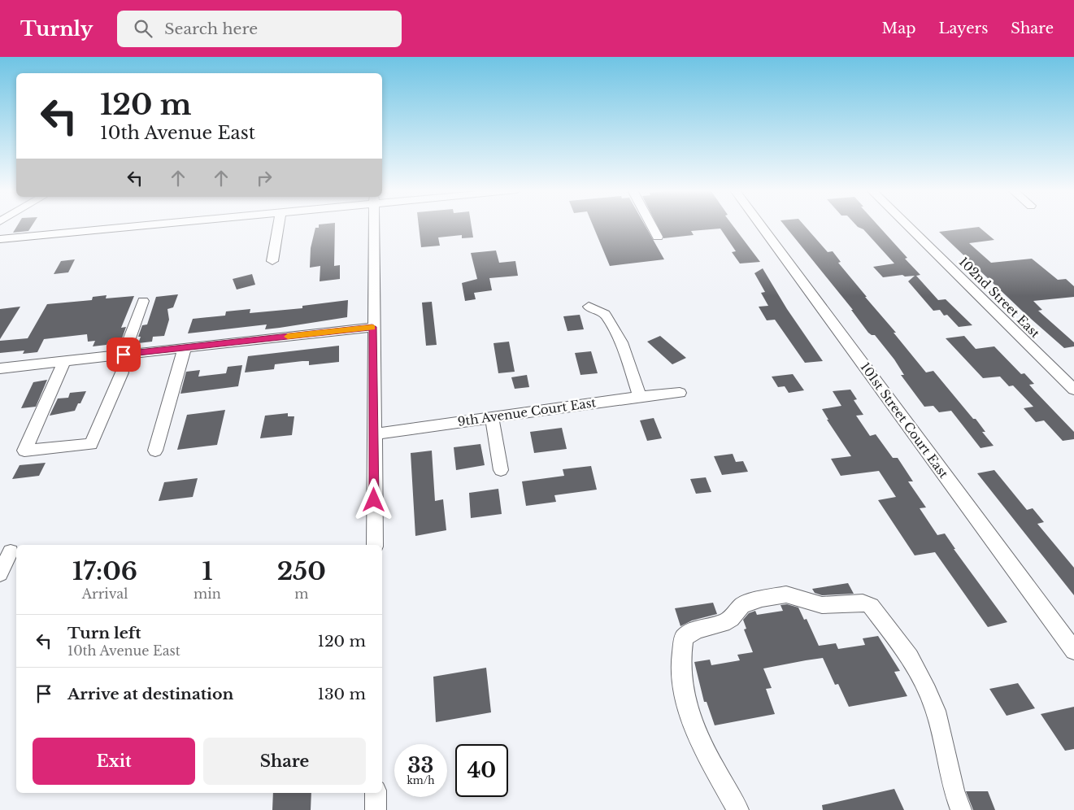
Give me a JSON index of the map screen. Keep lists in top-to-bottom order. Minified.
{"streets":{"street":["102nd Street East","9th Avenue Court East","101st Street Court East"]},"page":{"header":"Turnly","search":"Search here","nav":["Map","Layers","Share"],"turn":["120 m","10th Avenue East"],"eta":["17:06","Arrival","1","min","250","m"],"list":[{"name":"Turn left","note":"10th Avenue East","value":"120 m"},{"name":"Arrive at destination","value":"130 m"}],"buttons":["Exit","Share"],"speed":"33 km/h","limit":"40"}}
